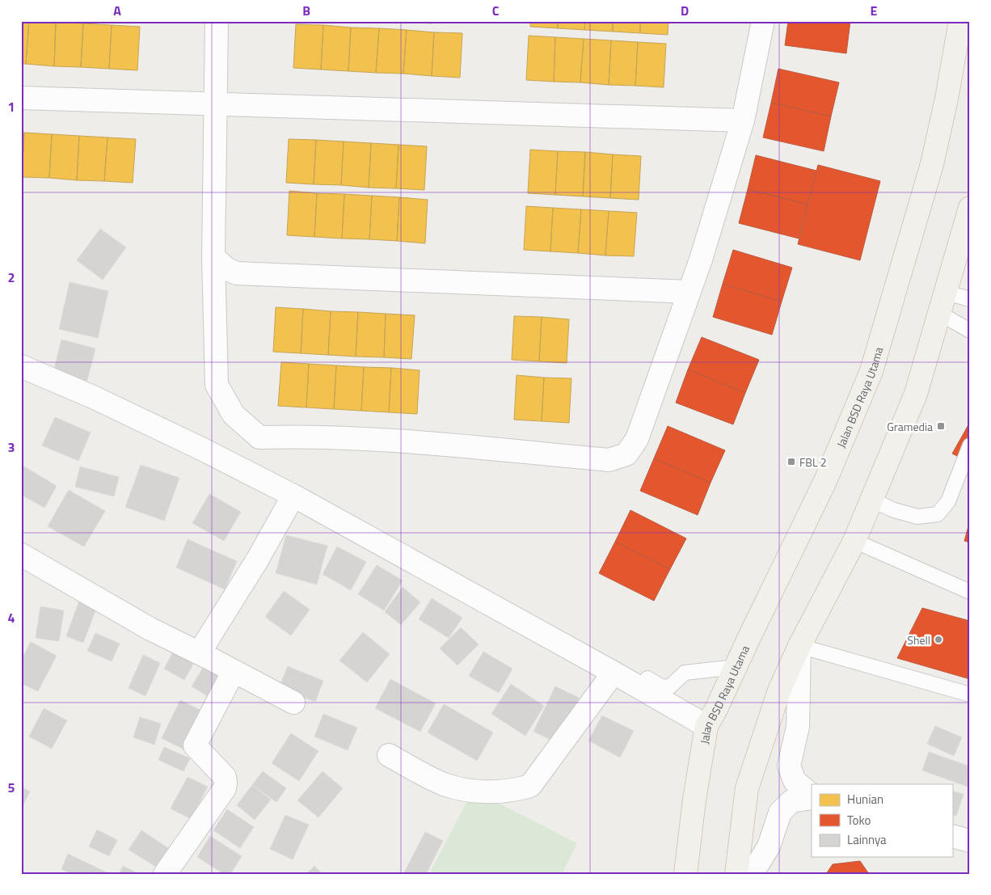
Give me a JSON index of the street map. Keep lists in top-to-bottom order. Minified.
{"streets":{"main road":["Jalan BSD Raya Utama"]},"places":{"transit":["Gramedia","FBL 2"],"other":["Shell"]},"legend":["Hunian","Toko","Lainnya"],"grid":{"columns":["A","B","C","D","E"],"rows":["1","2","3","4","5"]}}
